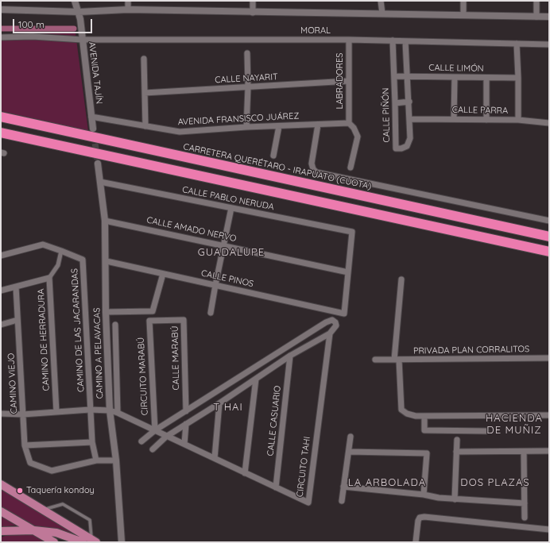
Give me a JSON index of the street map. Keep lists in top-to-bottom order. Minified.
{"streets":{"highway":["CARRETERA QUERÉTARO - IRAPUATO (CUOTA)"],"street":["MORAL","CALLE LIMÓN","AVENIDA TAJÍN","CALLE NAYARIT","LABRADORES","CALLE PARRA","CALLE PIÑÓN","AVENIDA FRANSISCO JUÁREZ","CALLE PABLO NERUDA","CALLE AMADO NERVO","CALLE PINOS","CAMINO DE LAS JACARANDAS","CAMINO DE HERRADURA","PRIVADA PLAN CORRALITOS","CAMINO A PELAVACAS","CALLE MARABÚ","CIRCUITO MARABÚ","CAMINO VIEJO","CALLE CASUARIO","CIRCUITO TAHI"]},"crossings":[["MORAL","AVENIDA TAJÍN"],["MORAL","LABRADORES"],["MORAL","CALLE PIÑÓN"],["CALLE LIMÓN","CALLE PIÑÓN"],["AVENIDA TAJÍN","AVENIDA FRANSISCO JUÁREZ"],["CALLE NAYARIT","LABRADORES"],["LABRADORES","AVENIDA FRANSISCO JUÁREZ"],["CALLE PARRA","CALLE PIÑÓN"],["CALLE PABLO NERUDA","CALLE AMADO NERVO"],["CALLE PABLO NERUDA","CALLE PINOS"],["CALLE PABLO NERUDA","CAMINO A PELAVACAS"],["CALLE AMADO NERVO","CALLE PINOS"],["CALLE AMADO NERVO","CAMINO A PELAVACAS"],["CALLE PINOS","CAMINO A PELAVACAS"],["CAMINO DE LAS JACARANDAS","CAMINO VIEJO"],["CAMINO DE HERRADURA","CAMINO VIEJO"],["CAMINO A PELAVACAS","CIRCUITO TAHI"],["CALLE MARABÚ","CIRCUITO MARABÚ"],["CALLE MARABÚ","CIRCUITO TAHI"],["CIRCUITO MARABÚ","CIRCUITO TAHI"],["CALLE CASUARIO","CIRCUITO TAHI"]],"districts":["GUADALUPE","T HAI","HACIENDA DE MUÑIZ","LA ARBOLADA","DOS PLAZAS"],"places":["Taquería kondoy"],"scale_bar":"100 m"}
